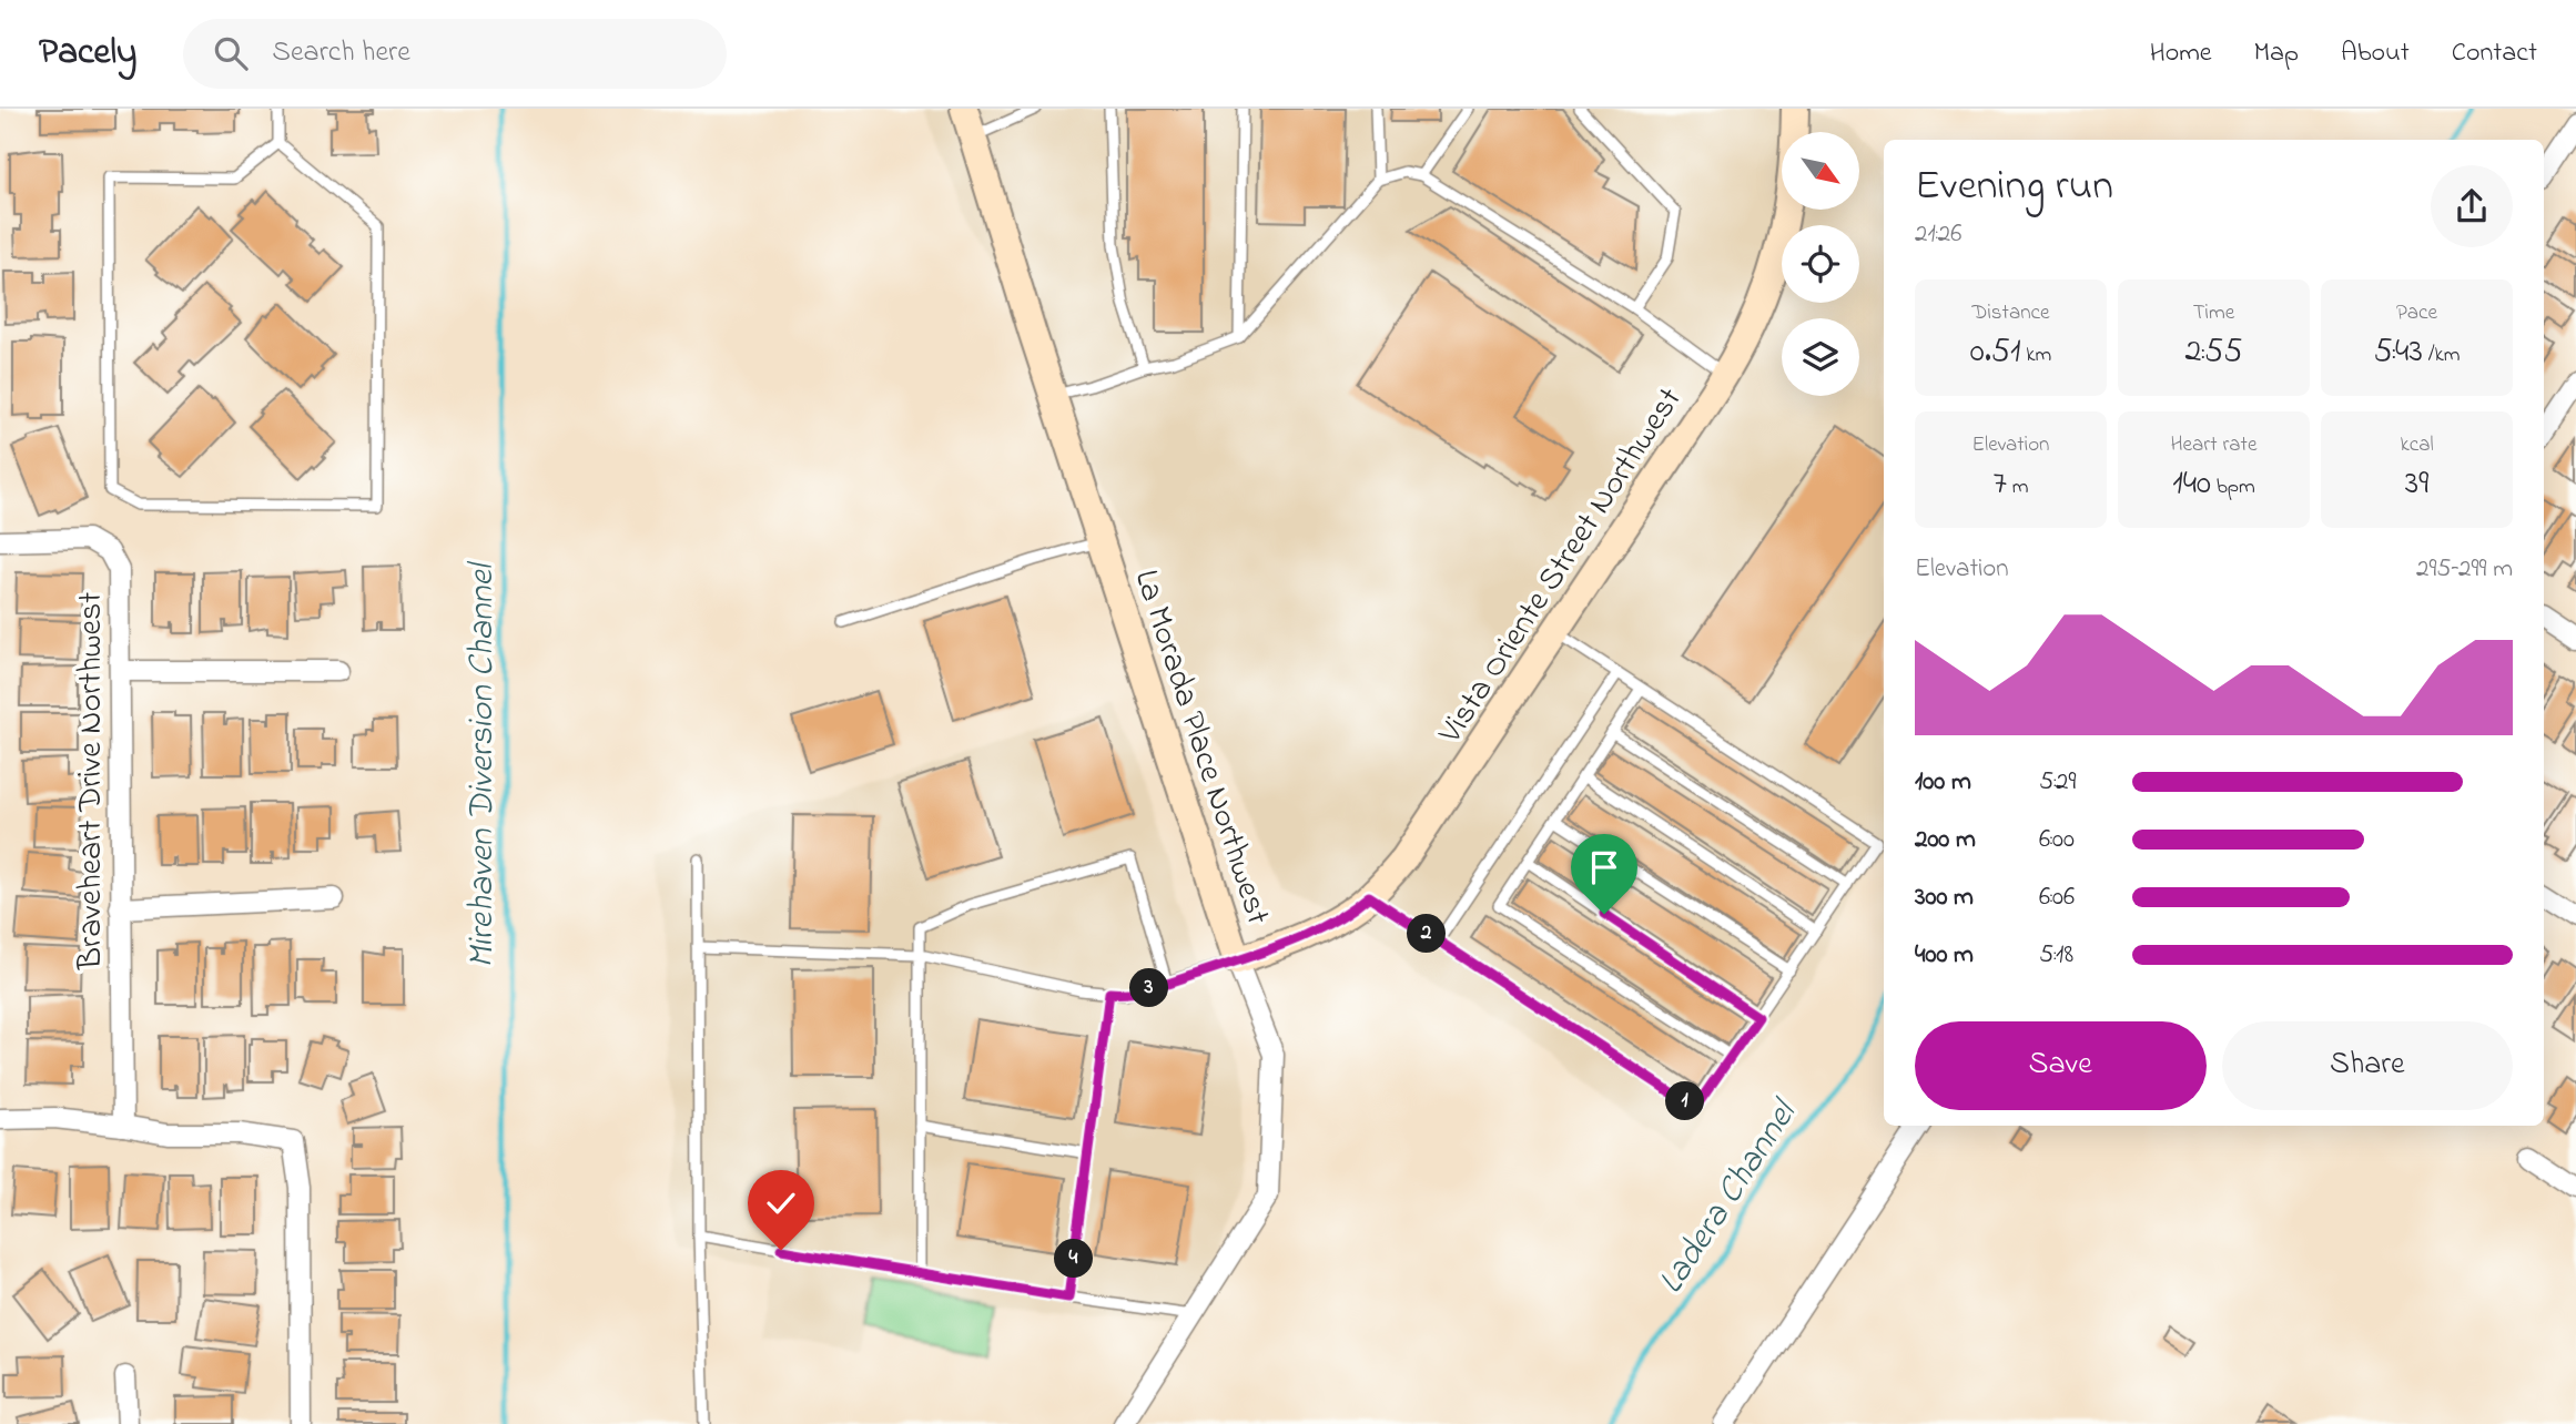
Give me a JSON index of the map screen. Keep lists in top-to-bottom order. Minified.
{"streets":{"street":["Vista Oriente Street Northwest","La Morada Place Northwest","Braveheart Drive Northwest"]},"crossings":[["Vista Oriente Street Northwest","La Morada Place Northwest"]],"water":["Mirehaven Diversion Channel","Ladera Channel"],"north":"bottom right","page":{"header":"Pacely","search":"Search here","nav":["Home","Map","About","Contact"],"heading":["Evening run","21:26"],"stats":[["Distance","0.51 km"],["Time","2:55"],["Pace","5:43 /km"],["Elevation","7 m"],["Heart rate","140 bpm"],["kcal","39"]],"chart":["Elevation","295–299 m"],"list":[{"name":"100 m","note":"5:29"},{"name":"200 m","note":"6:00"},{"name":"300 m","note":"6:06"},{"name":"400 m","note":"5:18"}],"pins":["2","3","1","4"],"buttons":["Save","Share"]}}
